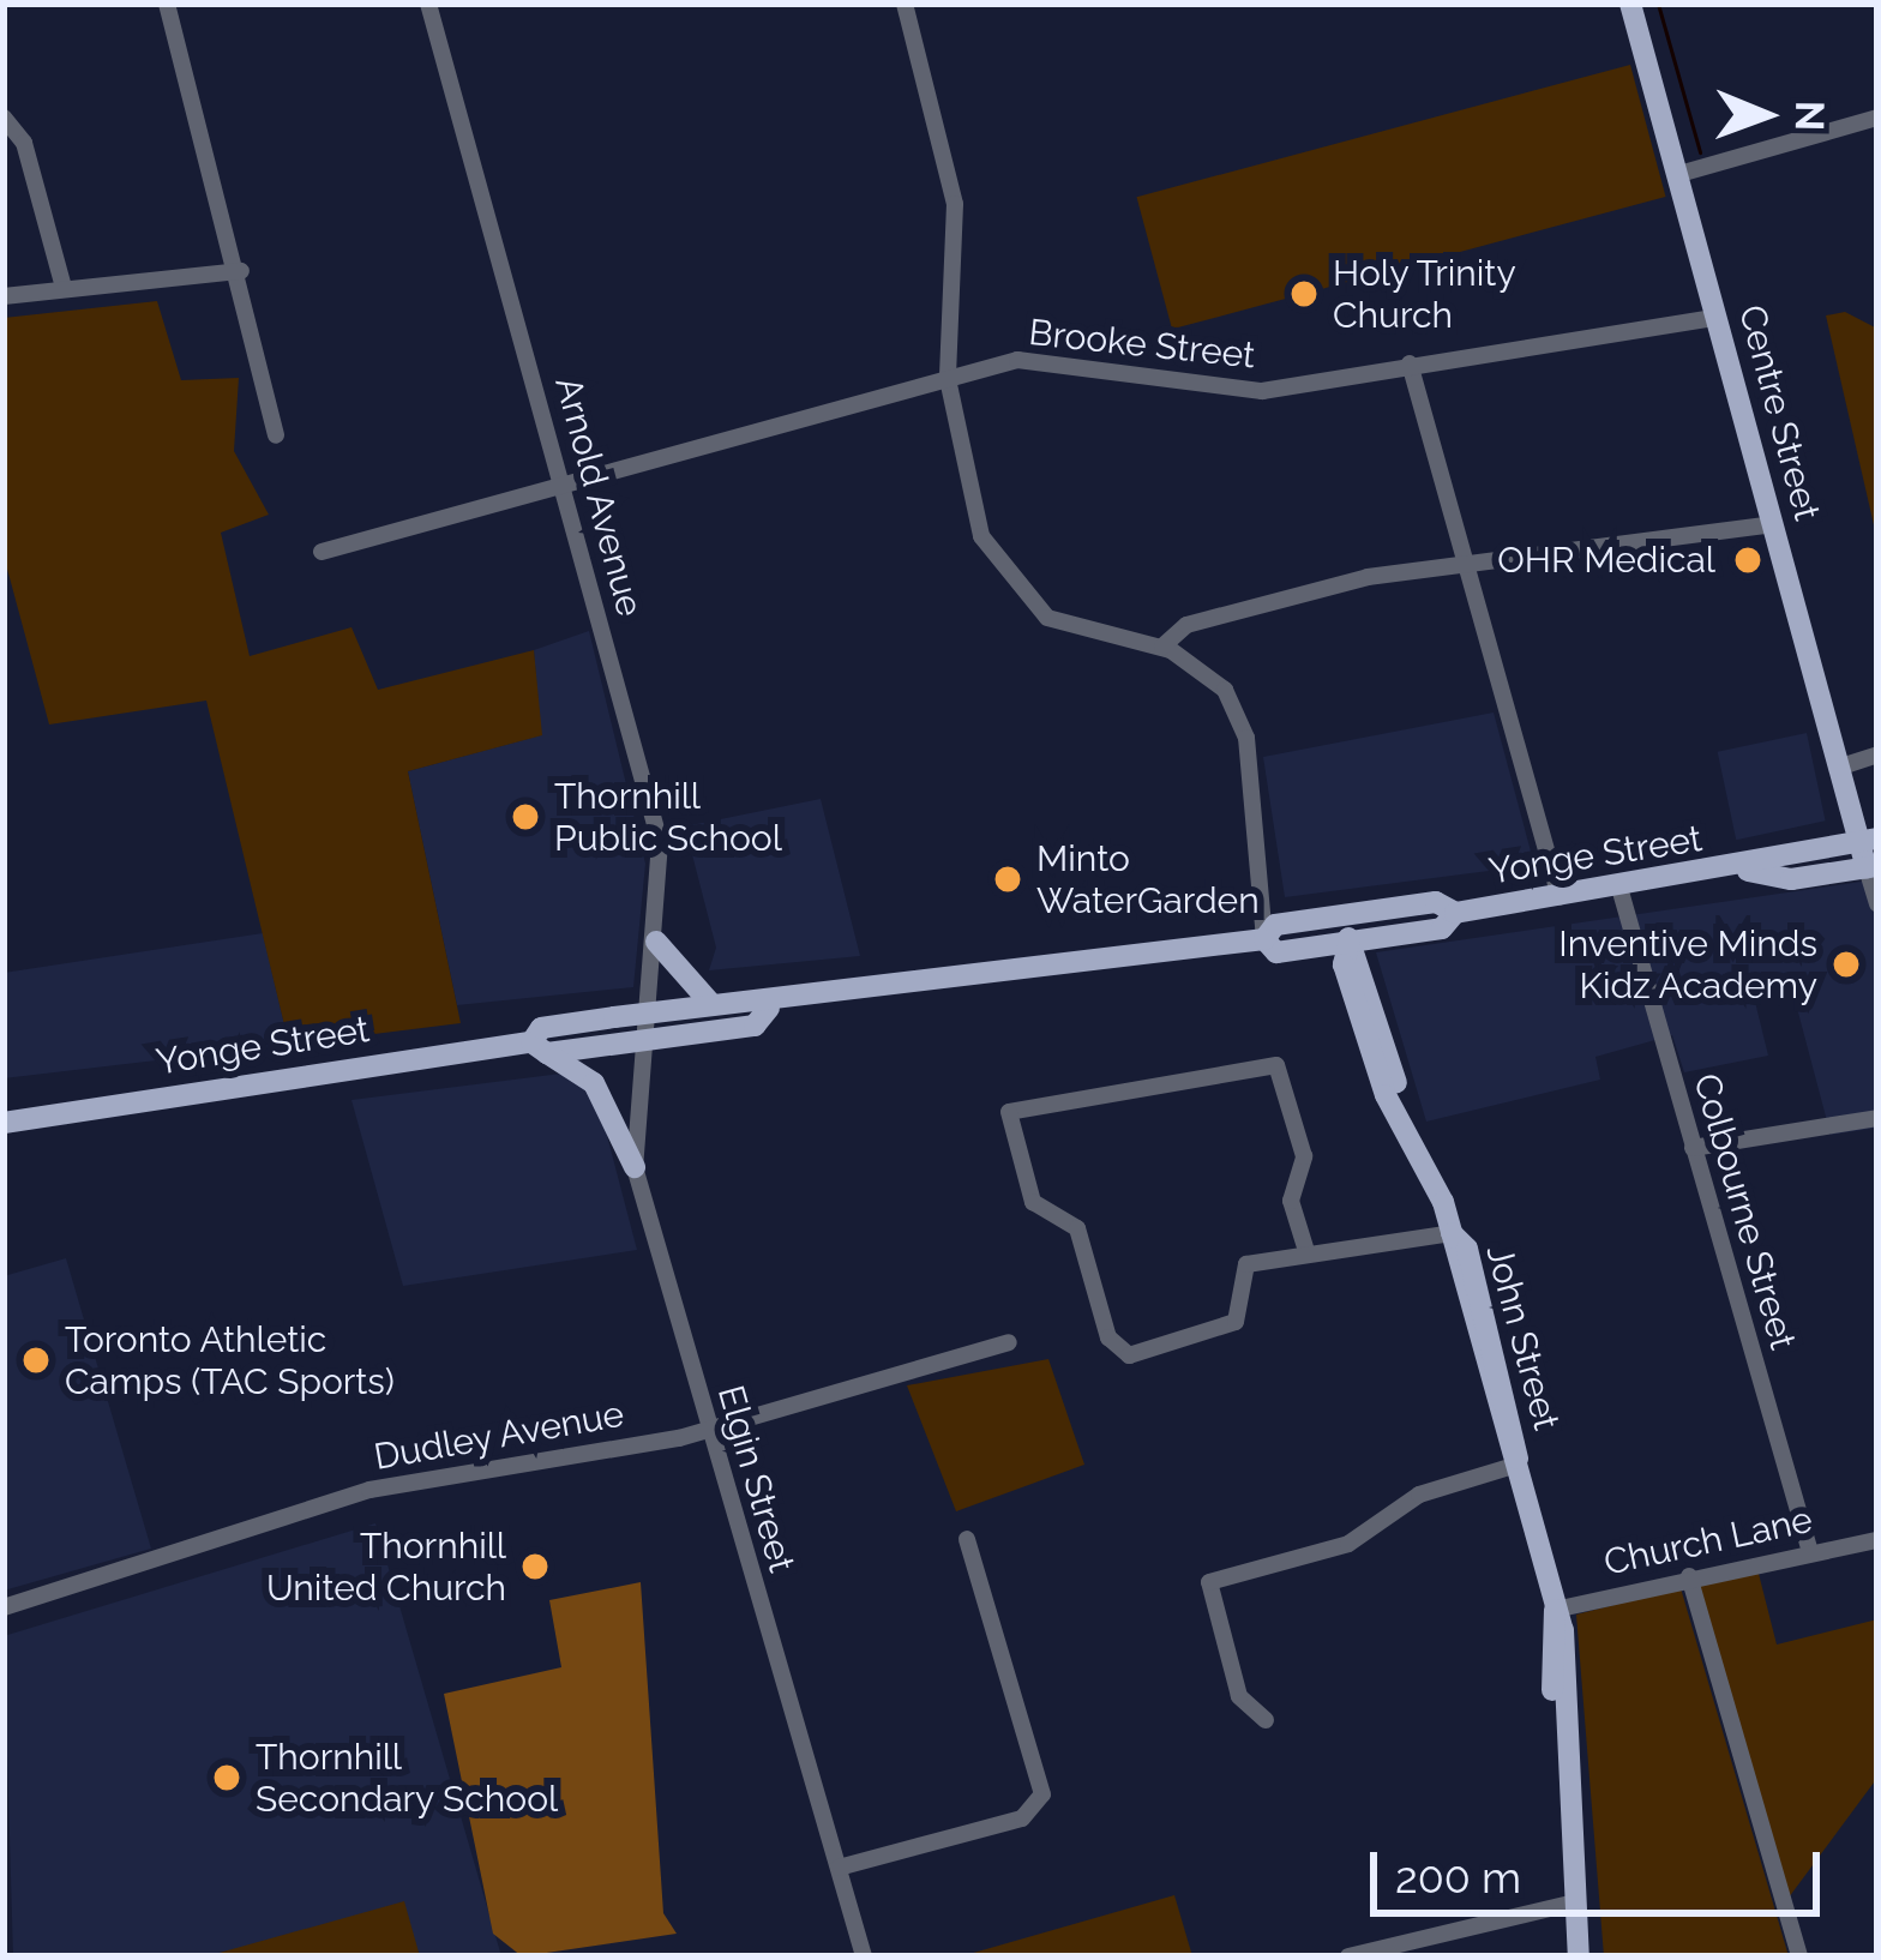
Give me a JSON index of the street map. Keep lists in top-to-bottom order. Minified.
{"streets":{"main road":["Centre Street","Yonge Street","John Street"],"street":["Brooke Street","Arnold Avenue","Colbourne Street","Dudley Avenue","Elgin Street","Church Lane"]},"crossings":[["Brooke Street","Centre Street"],["Brooke Street","Arnold Avenue"],["Centre Street","Yonge Street"],["Arnold Avenue","Yonge Street"],["Arnold Avenue","Elgin Street"],["Yonge Street","Colbourne Street"],["Yonge Street","John Street"],["Yonge Street","Elgin Street"],["Colbourne Street","Church Lane"],["John Street","Church Lane"],["Dudley Avenue","Elgin Street"]],"places":["Holy Trinity Church","OHR Medical","Thornhill Public School","Minto WaterGarden","Inventive Minds Kidz Academy","Toronto Athletic Camps (TAC Sports)","Thornhill United Church","Thornhill Secondary School"],"scale_bar":"200 m","north":"right"}
